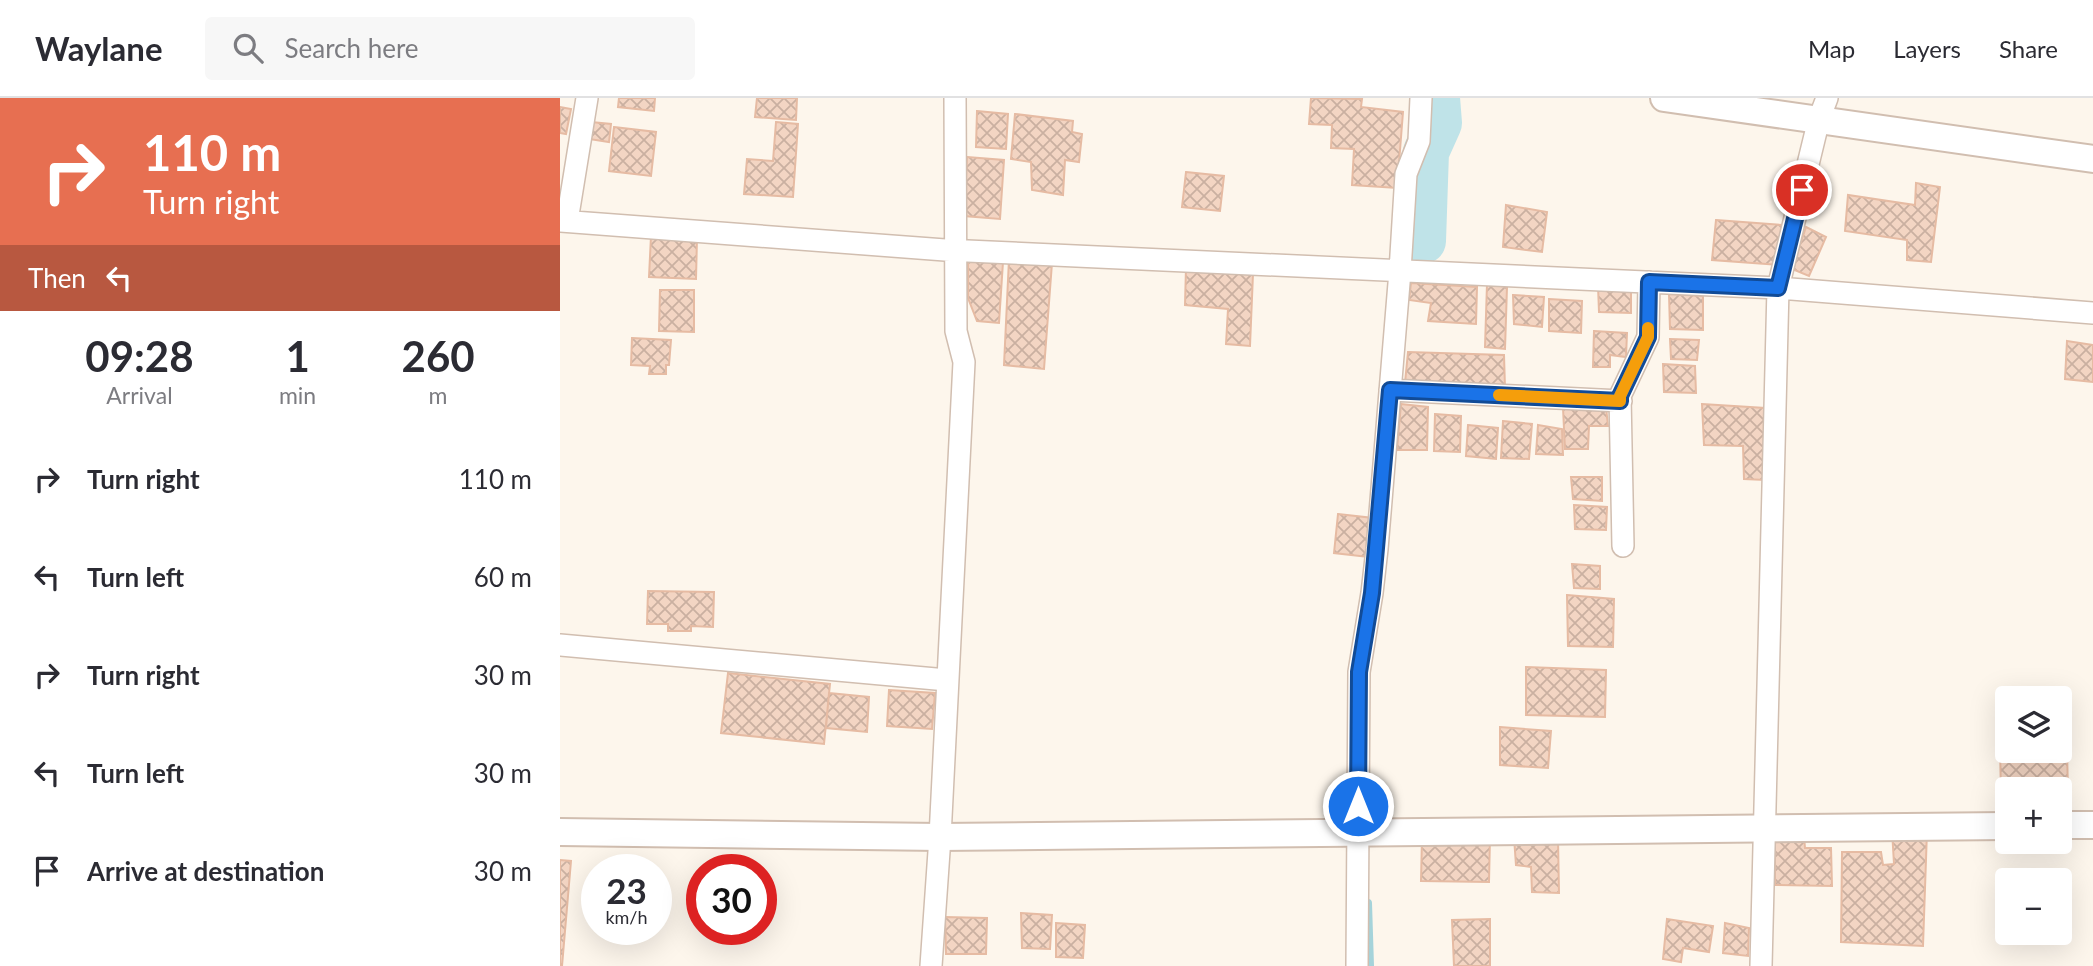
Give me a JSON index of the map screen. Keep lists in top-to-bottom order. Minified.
{"page":{"header":"Waylane","search":"Search here","nav":["Map","Layers","Share"],"turn":["110 m","Turn right"],"then":"Then","eta":["09:28","Arrival","1","min","260","m"],"list":[{"name":"Turn right","value":"110 m"},{"name":"Turn left","value":"60 m"},{"name":"Turn right","value":"30 m"},{"name":"Turn left","value":"30 m"},{"name":"Arrive at destination","value":"30 m"}],"map_buttons":["+","−"],"speed":"23 km/h","limit":"30"}}
